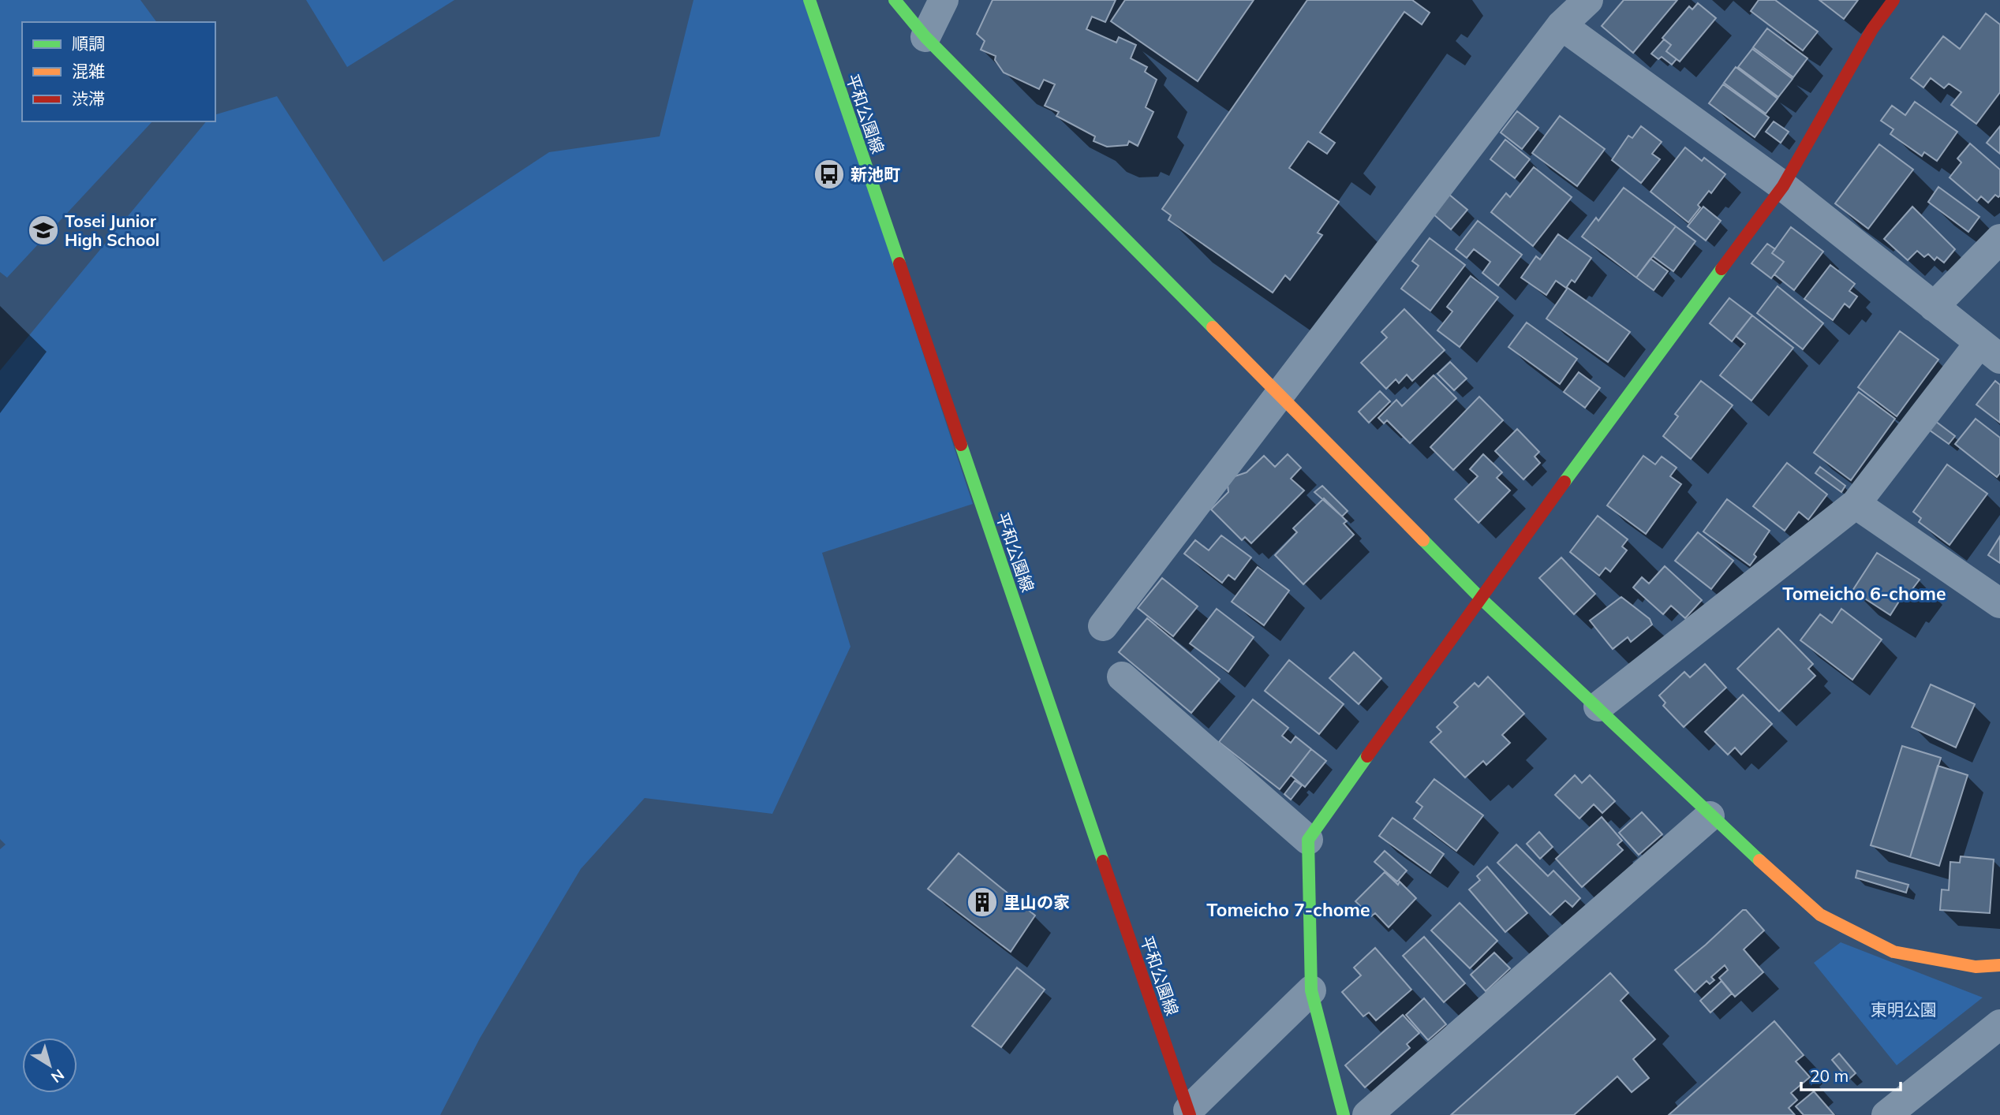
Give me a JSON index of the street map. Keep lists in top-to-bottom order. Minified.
{"streets":{"street":["平和公園線"]},"districts":["Tomeicho 6-chome","Tomeicho 7-chome"],"parks":["東明公園"],"places":{"bus stop":["新池町"],"school or university":["Tosei Junior High School"],"building":["里山の家"]},"legend":["順調","混雑","渋滞"],"scale_bar":"20 m","north":"bottom right"}
